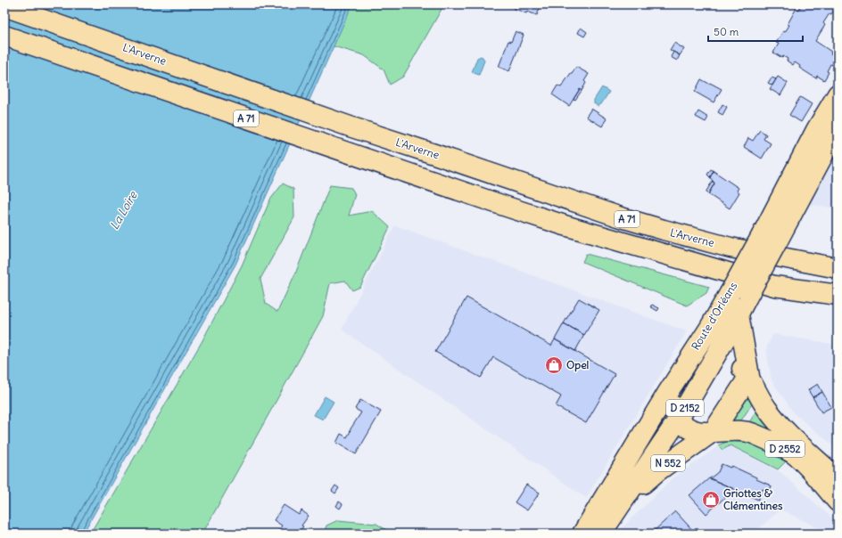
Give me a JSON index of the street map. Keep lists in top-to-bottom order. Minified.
{"streets":{"main road":["L'Arverne","A 71","Route d'Orléans","D 2152","D 2552","N 552"]},"crossings":[["Route d'Orléans","N 552"],["D 2552","N 552"]],"water":["La Loire"],"places":{"shop":["Opel","Griottes & Clémentines"]},"scale_bar":"50 m"}
